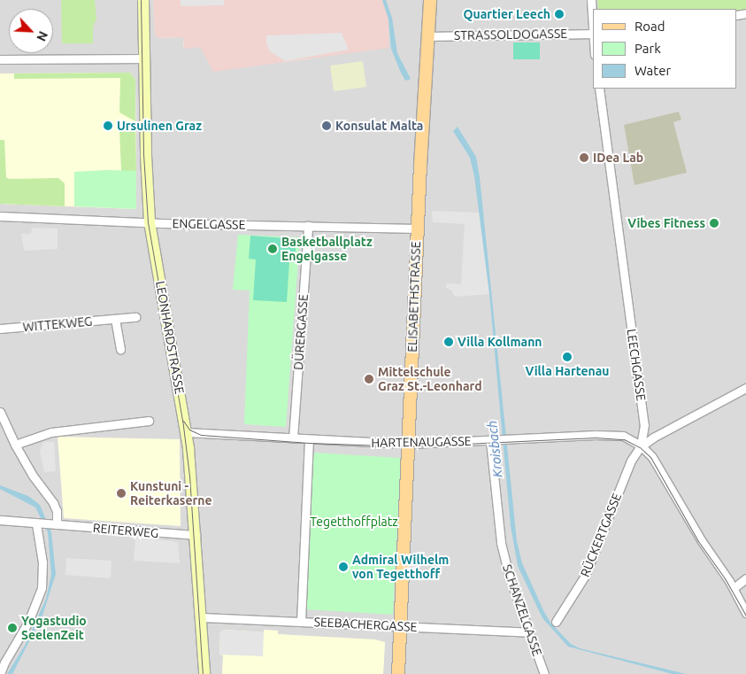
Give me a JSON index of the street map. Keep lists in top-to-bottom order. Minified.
{"streets":{"main road":["ELISABETHSTRASSE","LEONHARDSTRASSE"],"street":["STRASSOLDOGASSE","ENGELGASSE","WITTEKWEG","DÜRERGASSE","LEECHGASSE","HARTENAUGASSE","REITERWEG","RÜCKERTGASSE","SCHANZELGASSE","SEEBACHERGASSE"]},"crossings":[["STRASSOLDOGASSE","ELISABETHSTRASSE"],["ENGELGASSE","ELISABETHSTRASSE"],["ENGELGASSE","DÜRERGASSE"],["ENGELGASSE","LEONHARDSTRASSE"],["ELISABETHSTRASSE","HARTENAUGASSE"],["ELISABETHSTRASSE","SEEBACHERGASSE"],["DÜRERGASSE","HARTENAUGASSE"],["LEONHARDSTRASSE","HARTENAUGASSE"],["LEONHARDSTRASSE","REITERWEG"],["LEONHARDSTRASSE","SEEBACHERGASSE"],["LEECHGASSE","HARTENAUGASSE"],["LEECHGASSE","RÜCKERTGASSE"],["HARTENAUGASSE","RÜCKERTGASSE"],["HARTENAUGASSE","SCHANZELGASSE"],["SCHANZELGASSE","SEEBACHERGASSE"]],"water":["Kroisbach"],"parks":["Tegetthoffplatz"],"places":["Quartier Leech","Ursulinen Graz","Konsulat Malta","IDea Lab","Vibes Fitness","Basketballplatz Engelgasse","Villa Kollmann","Villa Hartenau","Mittelschule Graz St.-Leonhard","Kunstuni - Reiterkaserne","Admiral Wilhelm von Tegetthoff","Yogastudio SeelenZeit"],"legend":["Road","Park","Water"],"north":"bottom right"}
